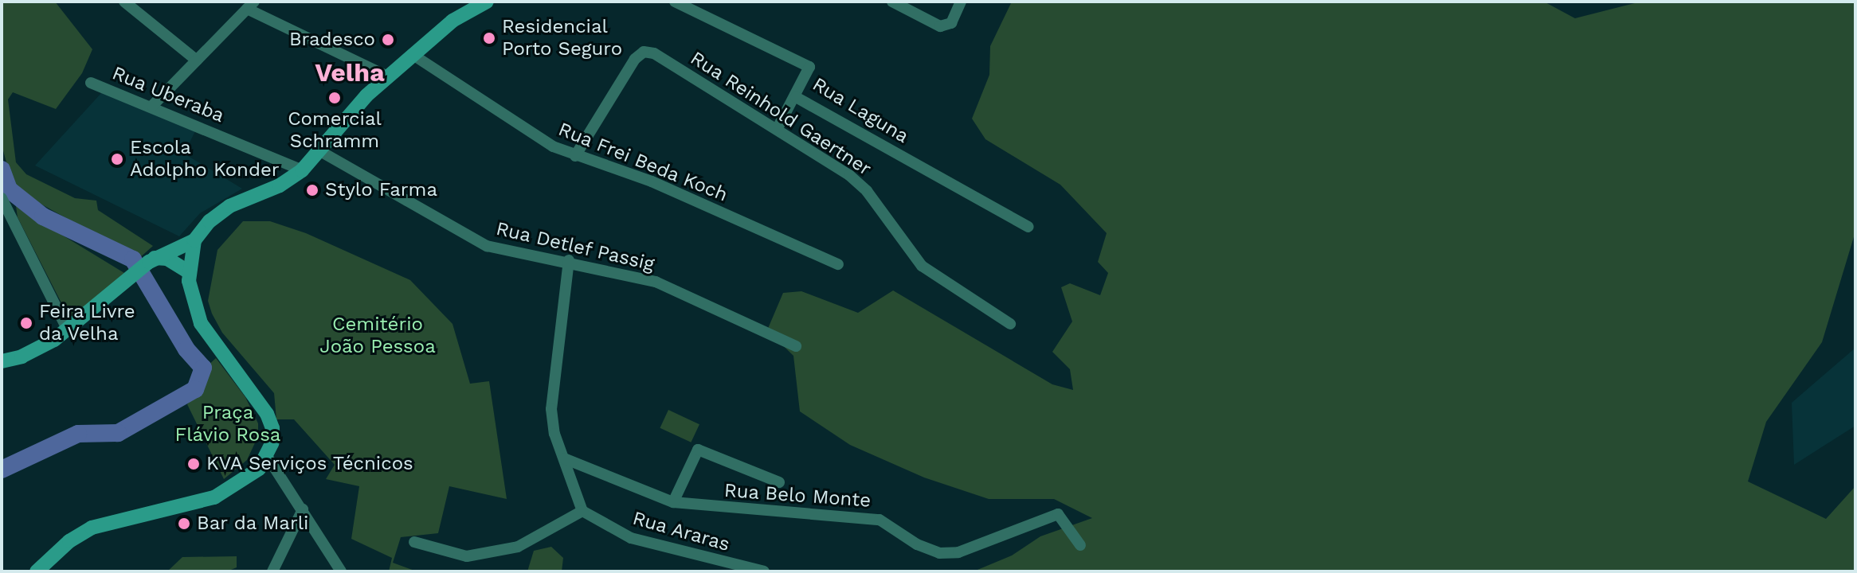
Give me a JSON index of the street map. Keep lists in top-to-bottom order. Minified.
{"streets":{"street":["Rua Uberaba","Rua Laguna","Rua Reinhold Gaertner","Rua Frei Beda Koch","Rua Detlef Passig","Rua Belo Monte","Rua Araras"]},"crossings":[["Rua Reinhold Gaertner","Rua Frei Beda Koch"]],"districts":["Velha"],"parks":["Cemitério João Pessoa","Praça Flávio Rosa"],"places":["Residencial Porto Seguro","Bradesco","Comercial Schramm","Escola Adolpho Konder","Stylo Farma","Feira Livre da Velha","KVA Serviços Técnicos","Bar da Marli"]}
